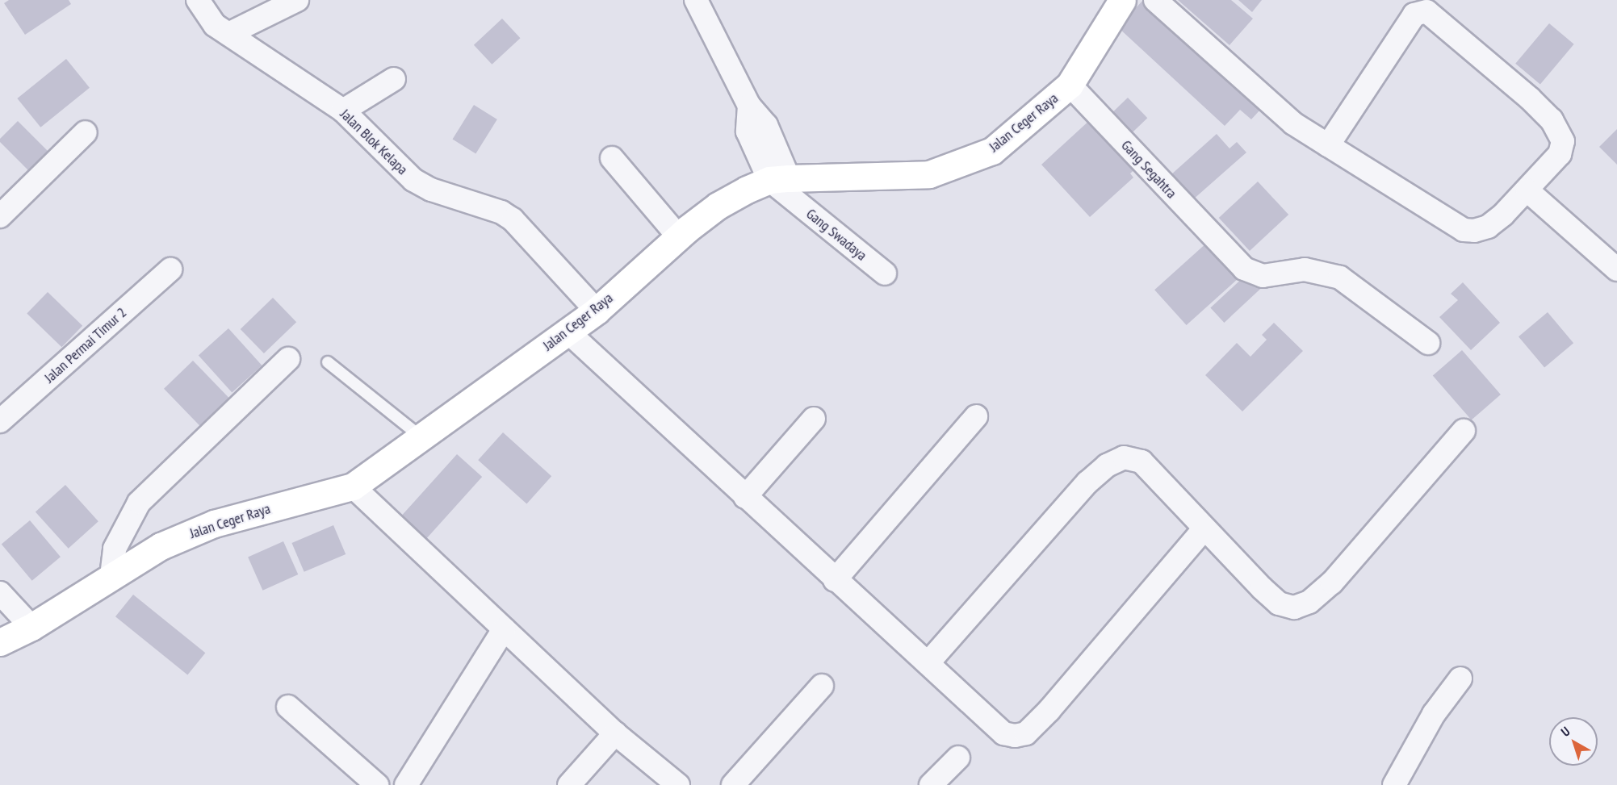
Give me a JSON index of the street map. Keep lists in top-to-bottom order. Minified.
{"streets":{"main road":["Jalan Ceger Raya"],"street":["Jalan Blok Kelapa","Gang Segahtra","Gang Swadaya","Jalan Permai Timur 2"]},"crossings":[["Jalan Ceger Raya","Jalan Blok Kelapa"],["Jalan Ceger Raya","Gang Segahtra"],["Jalan Ceger Raya","Gang Swadaya"]],"north":"top left"}
